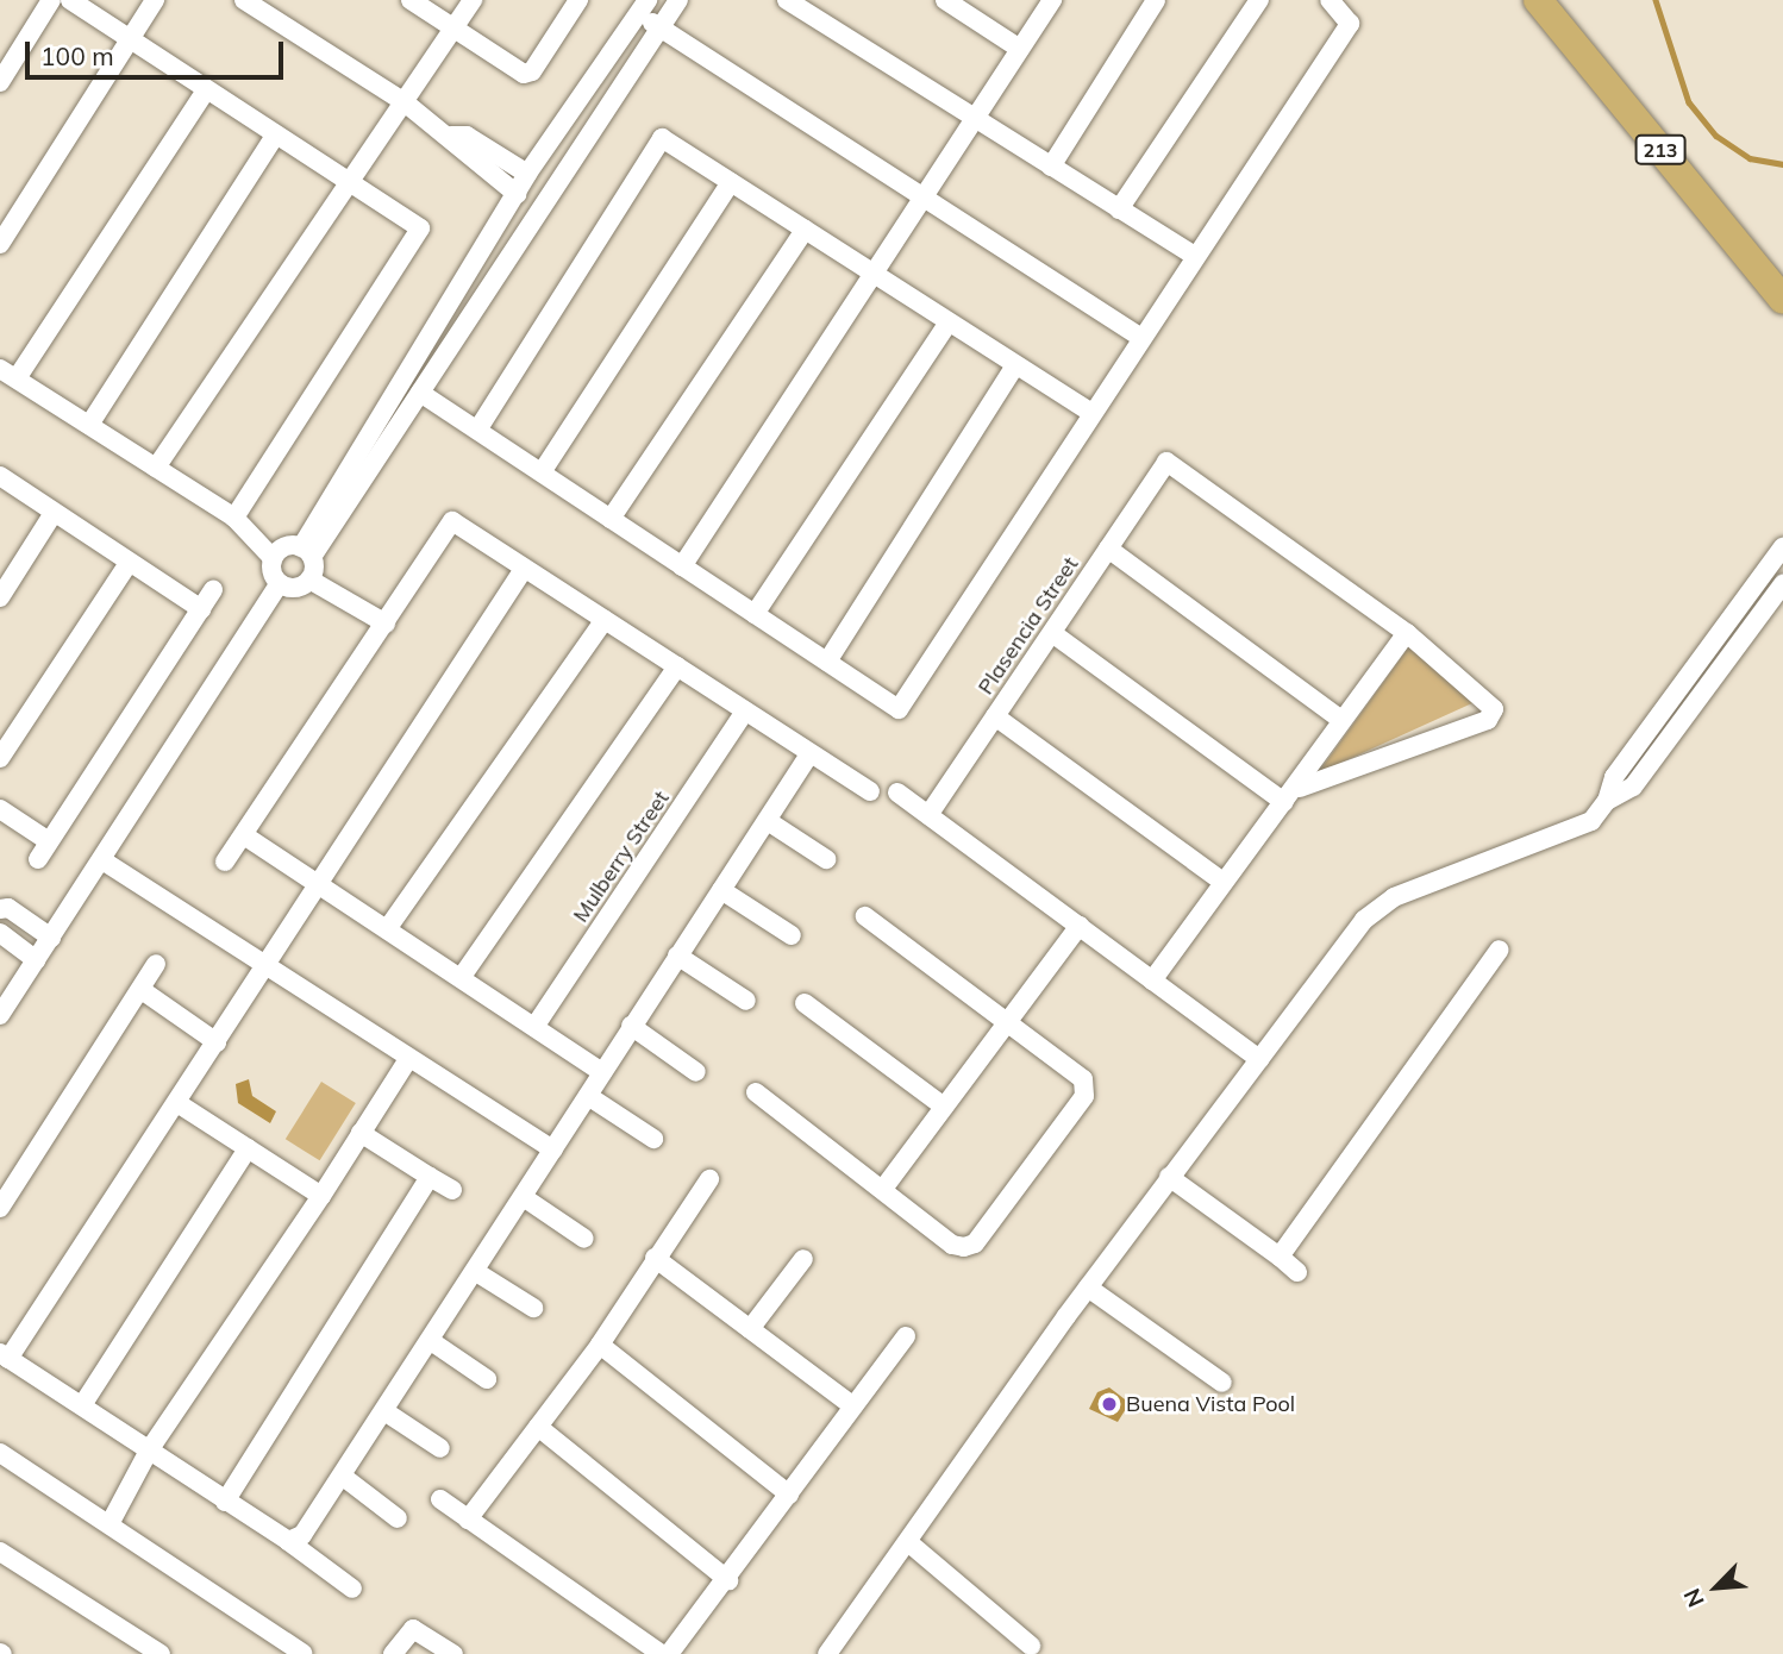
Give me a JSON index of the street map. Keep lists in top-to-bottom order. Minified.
{"streets":{"main road":["213"],"street":["Plasencia Street","Mulberry Street"]},"places":["Buena Vista Pool"],"scale_bar":"100 m","north":"bottom left"}
